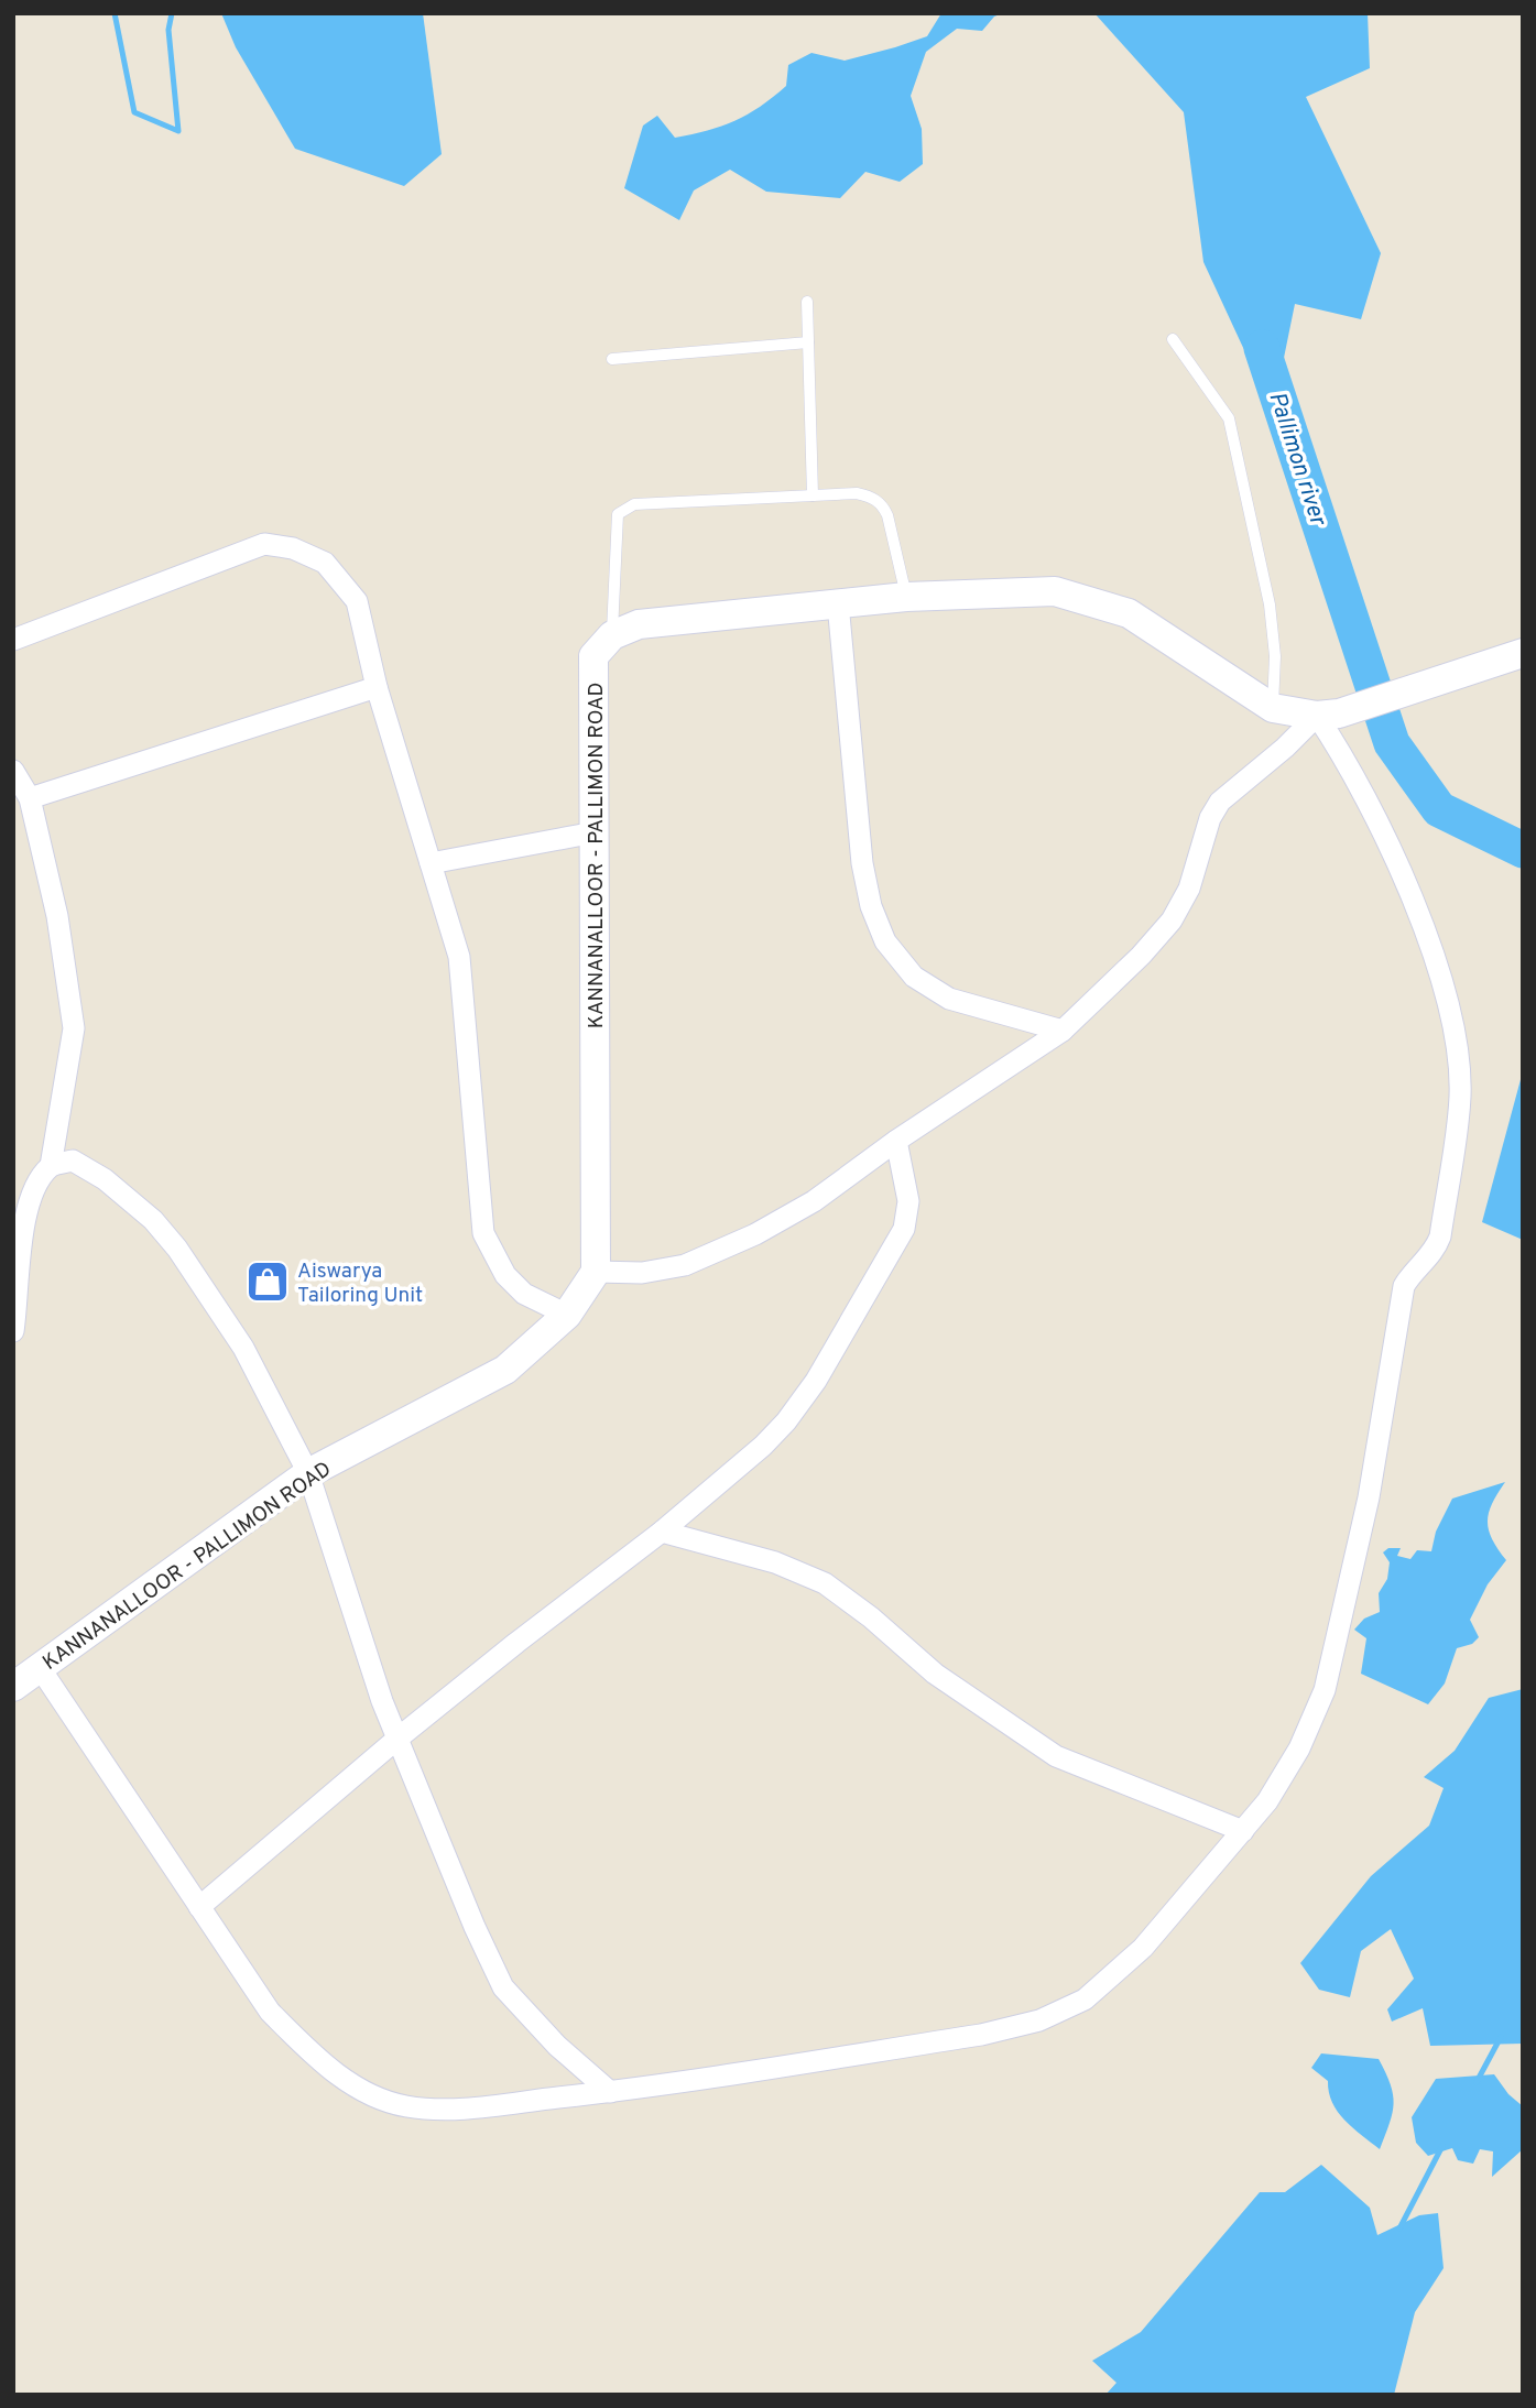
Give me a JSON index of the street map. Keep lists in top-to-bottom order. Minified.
{"streets":{"street":["KANNANALLOOR - PALLIMON ROAD"]},"water":["Pallimon river"],"places":{"shop":["Aiswarya Tailoring Unit"]}}
